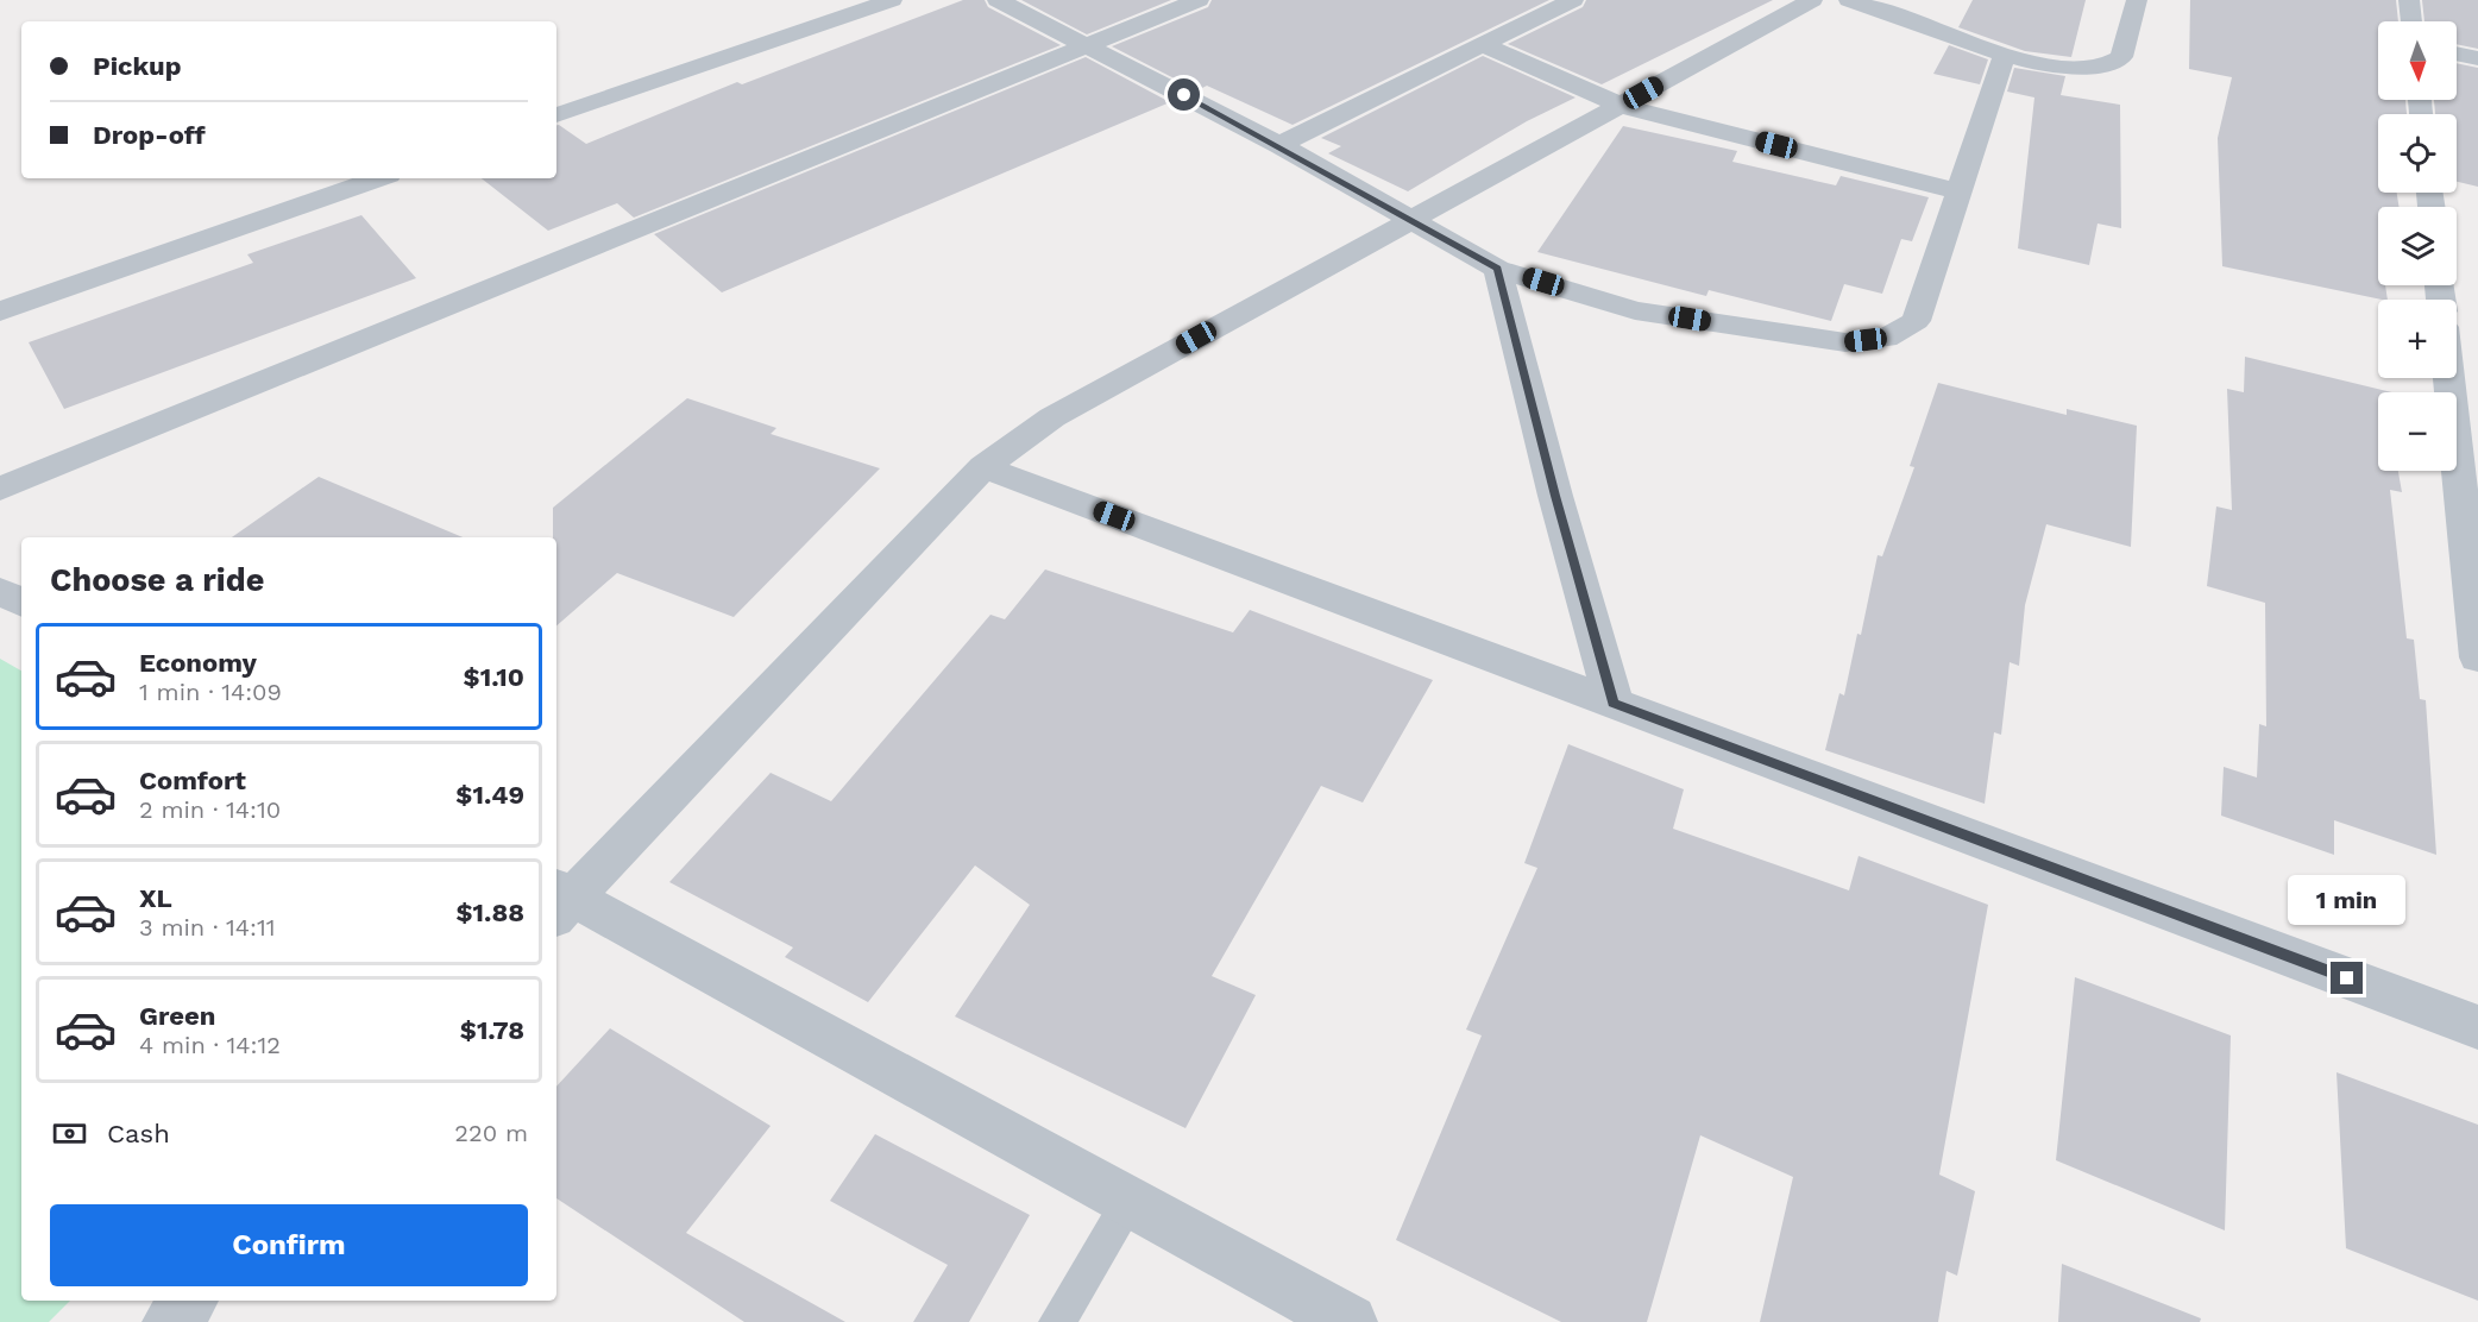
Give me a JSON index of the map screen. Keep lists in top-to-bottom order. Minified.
{"north":"bottom","page":{"map_buttons":["+","−"],"banner":["Pickup","Drop-off"],"heading":"Choose a ride","list":[{"name":"Economy","note":"1 min · 14:09","value":"$1.10"},{"name":"Comfort","note":"2 min · 14:10","value":"$1.49"},{"name":"XL","note":"3 min · 14:11","value":"$1.88"},{"name":"Green","note":"4 min · 14:12","value":"$1.78"}],"bubble":"1 min","pay":["Cash","220 m"],"buttons":"Confirm"}}
